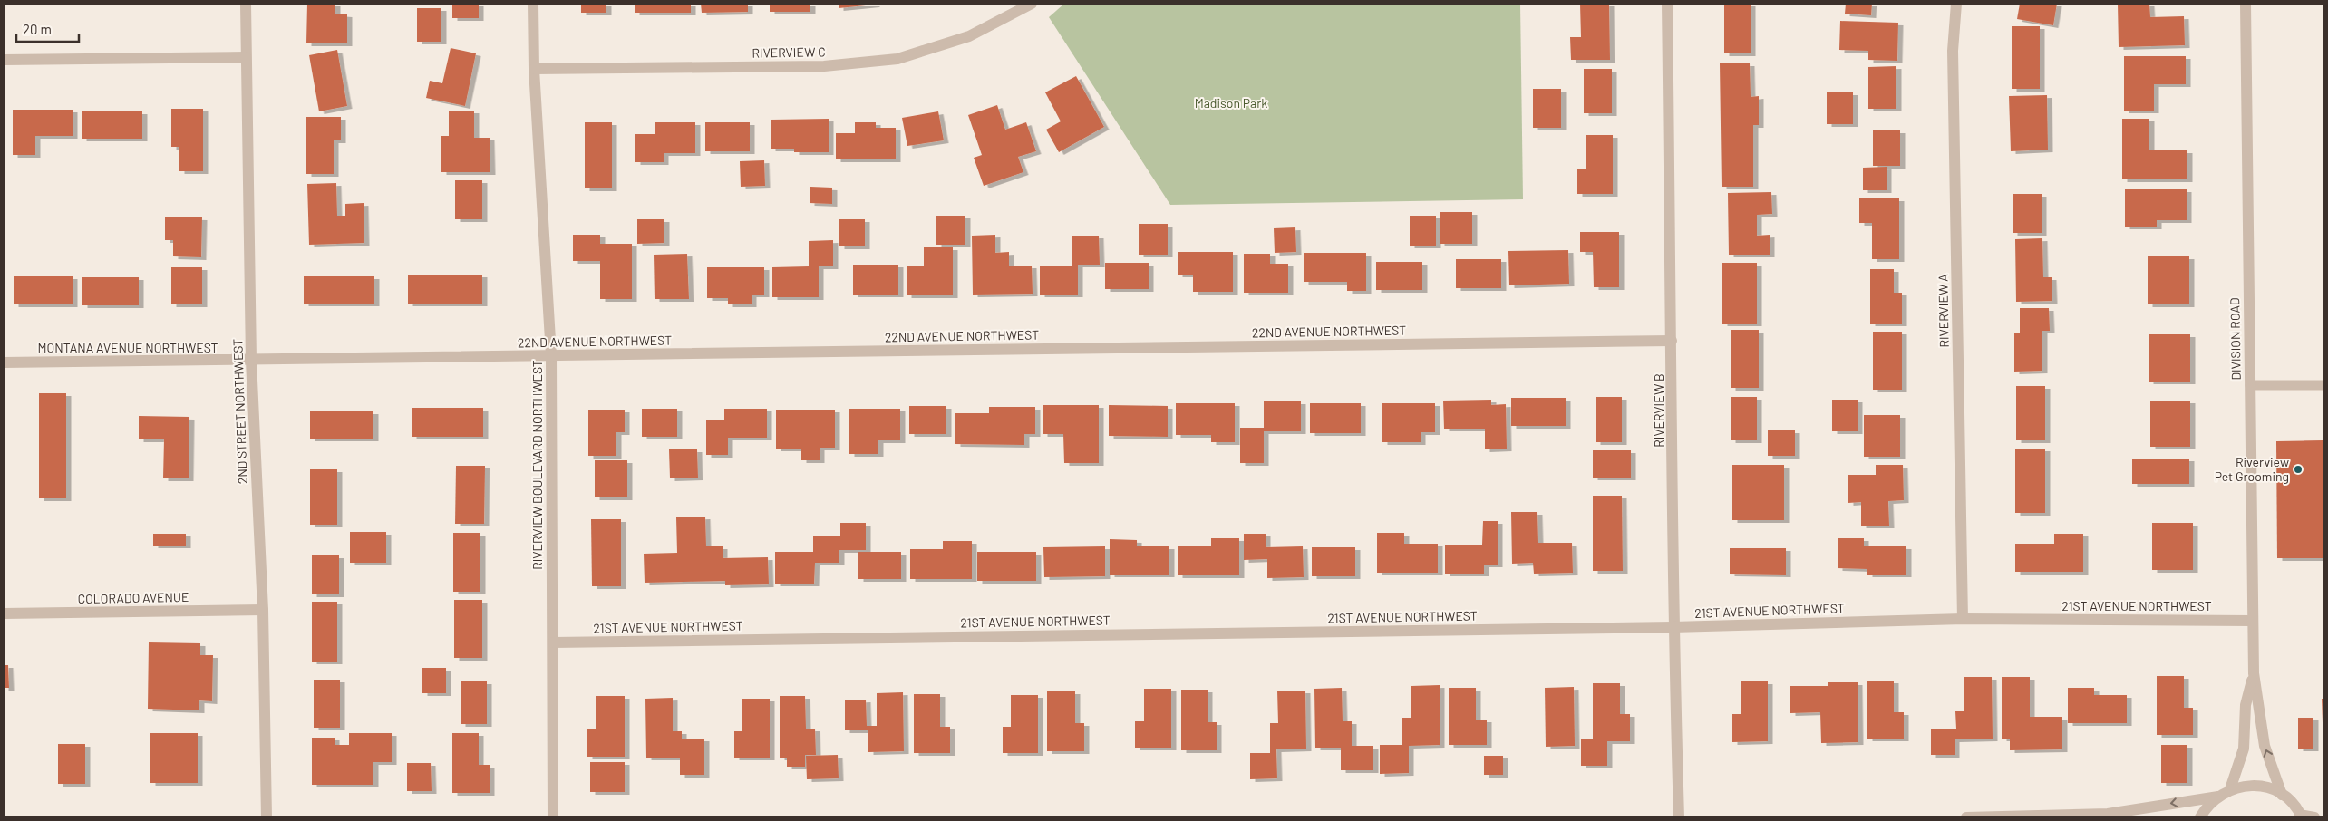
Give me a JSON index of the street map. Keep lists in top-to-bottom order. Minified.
{"streets":{"street":["RIVERVIEW C","RIVERVIEW A","22ND AVENUE NORTHWEST","DIVISION ROAD","MONTANA AVENUE NORTHWEST","RIVERVIEW B","2ND STREET NORTHWEST","RIVERVIEW BOULEVARD NORTHWEST","COLORADO AVENUE","21ST AVENUE NORTHWEST"]},"crossings":[["RIVERVIEW C","RIVERVIEW BOULEVARD NORTHWEST"],["RIVERVIEW A","21ST AVENUE NORTHWEST"],["22ND AVENUE NORTHWEST","MONTANA AVENUE NORTHWEST"],["22ND AVENUE NORTHWEST","RIVERVIEW B"],["22ND AVENUE NORTHWEST","2ND STREET NORTHWEST"],["22ND AVENUE NORTHWEST","RIVERVIEW BOULEVARD NORTHWEST"],["DIVISION ROAD","21ST AVENUE NORTHWEST"],["MONTANA AVENUE NORTHWEST","2ND STREET NORTHWEST"],["RIVERVIEW B","21ST AVENUE NORTHWEST"],["2ND STREET NORTHWEST","COLORADO AVENUE"],["RIVERVIEW BOULEVARD NORTHWEST","21ST AVENUE NORTHWEST"]],"parks":["Madison Park"],"places":["Riverview Pet Grooming"],"scale_bar":"20 m"}
